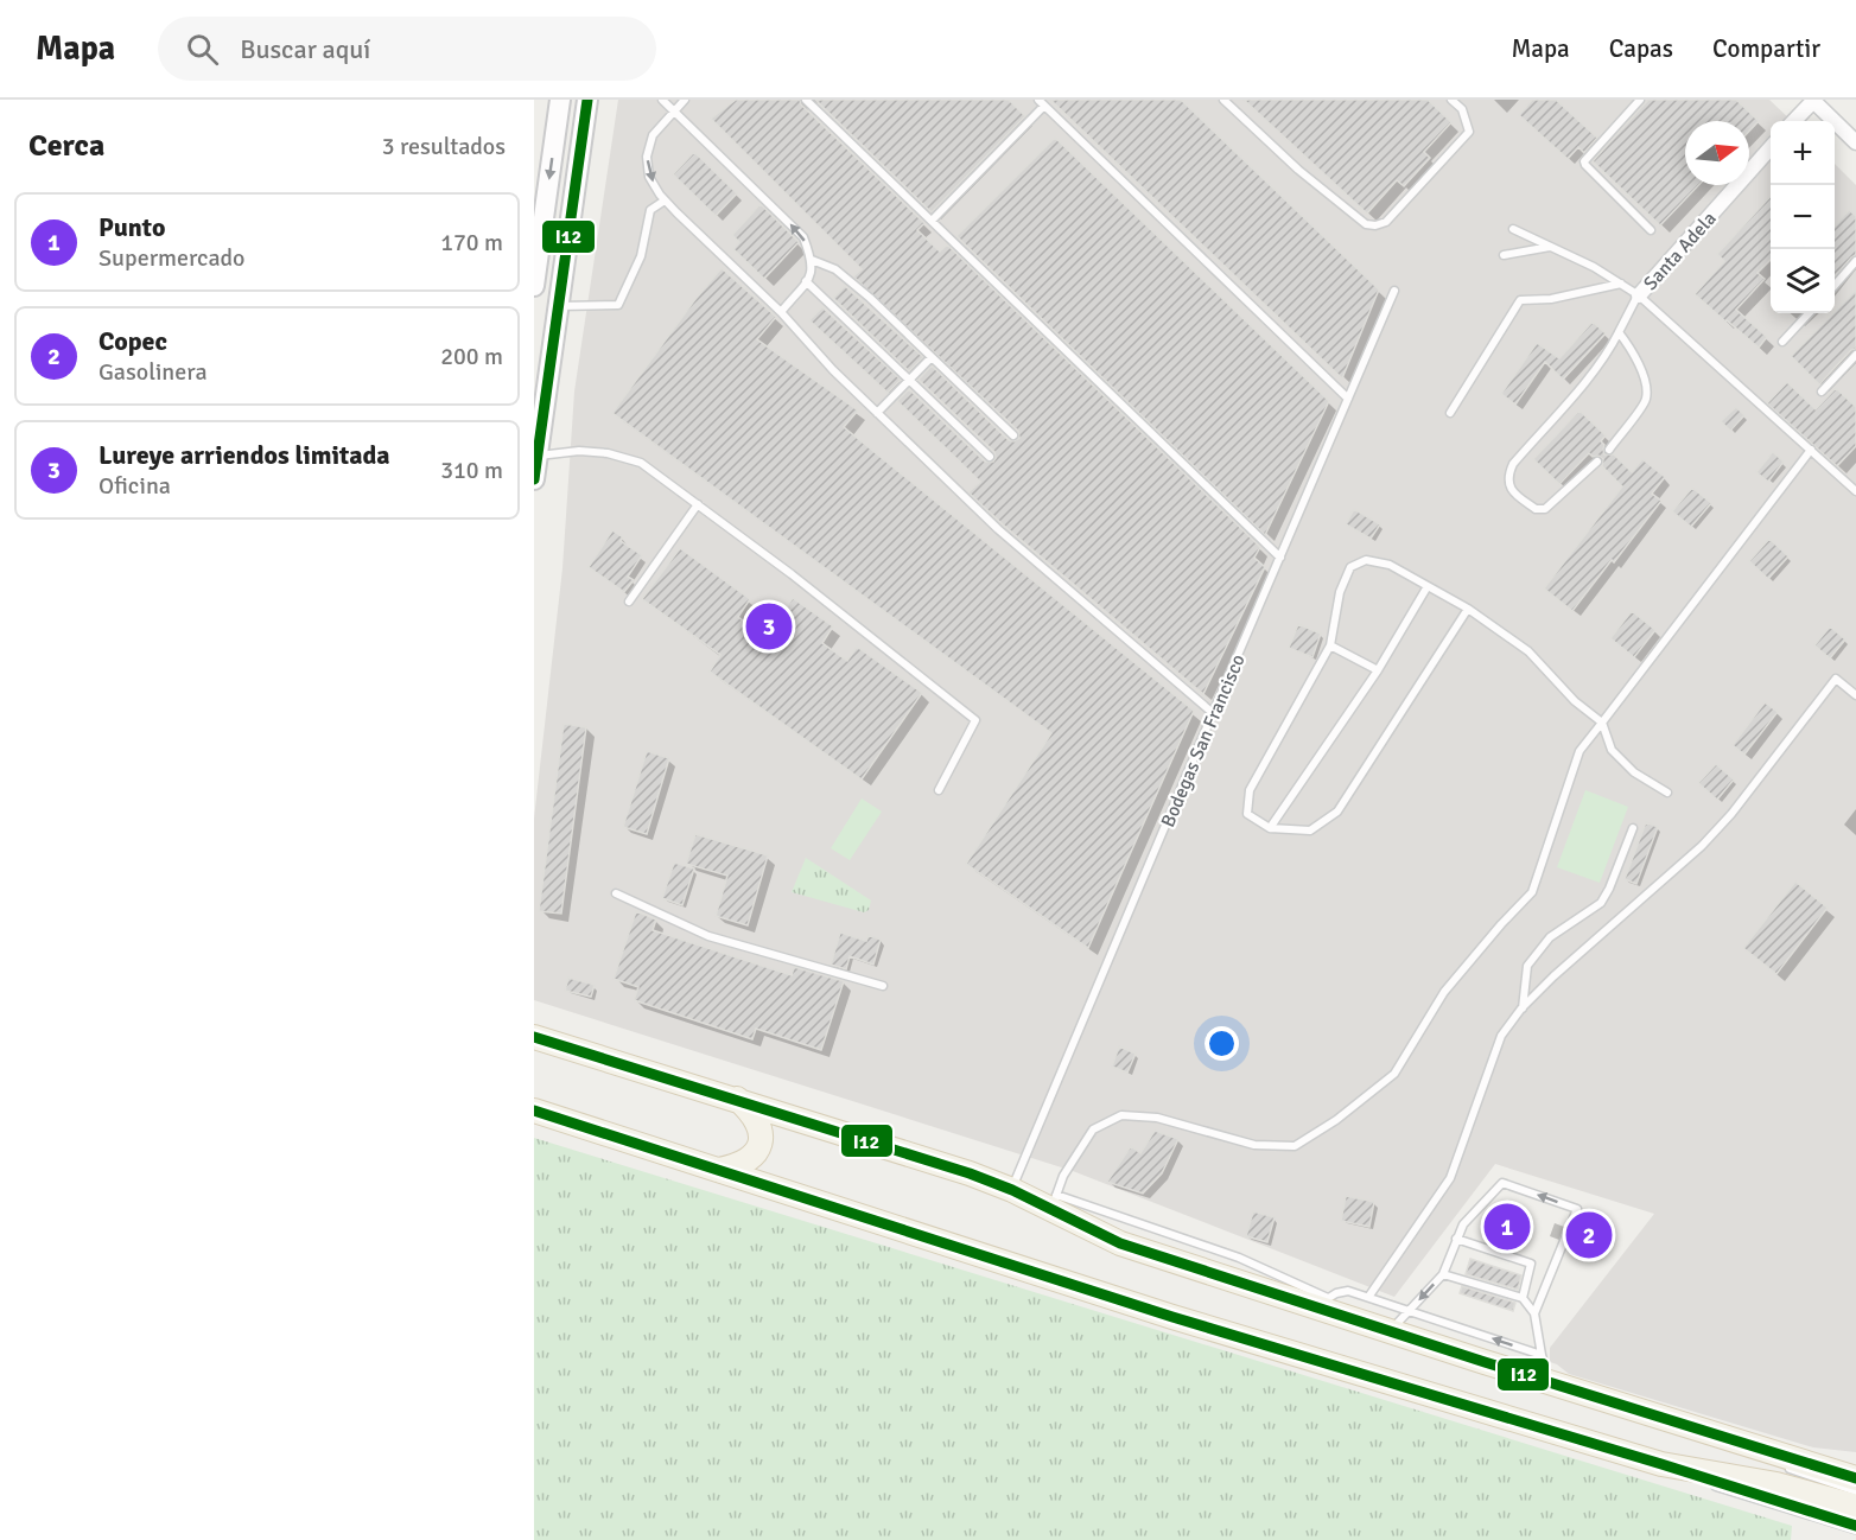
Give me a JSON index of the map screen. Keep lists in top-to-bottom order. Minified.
{"streets":{"street":["Santa Adela"],"lane":["Bodegas San Francisco"]},"lines":["transit line I12"],"north":"right","page":{"header":"Mapa","search":"Buscar aquí","nav":["Mapa","Capas","Compartir"],"heading":["Cerca","3 resultados"],"map_buttons":["+","−"],"list":[{"mark":"1","name":"Punto","note":"Supermercado","value":"170 m"},{"mark":"2","name":"Copec","note":"Gasolinera","value":"200 m"},{"mark":"3","name":"Lureye arriendos limitada","note":"Oficina","value":"310 m"}],"pins":["3","1","2"]}}
